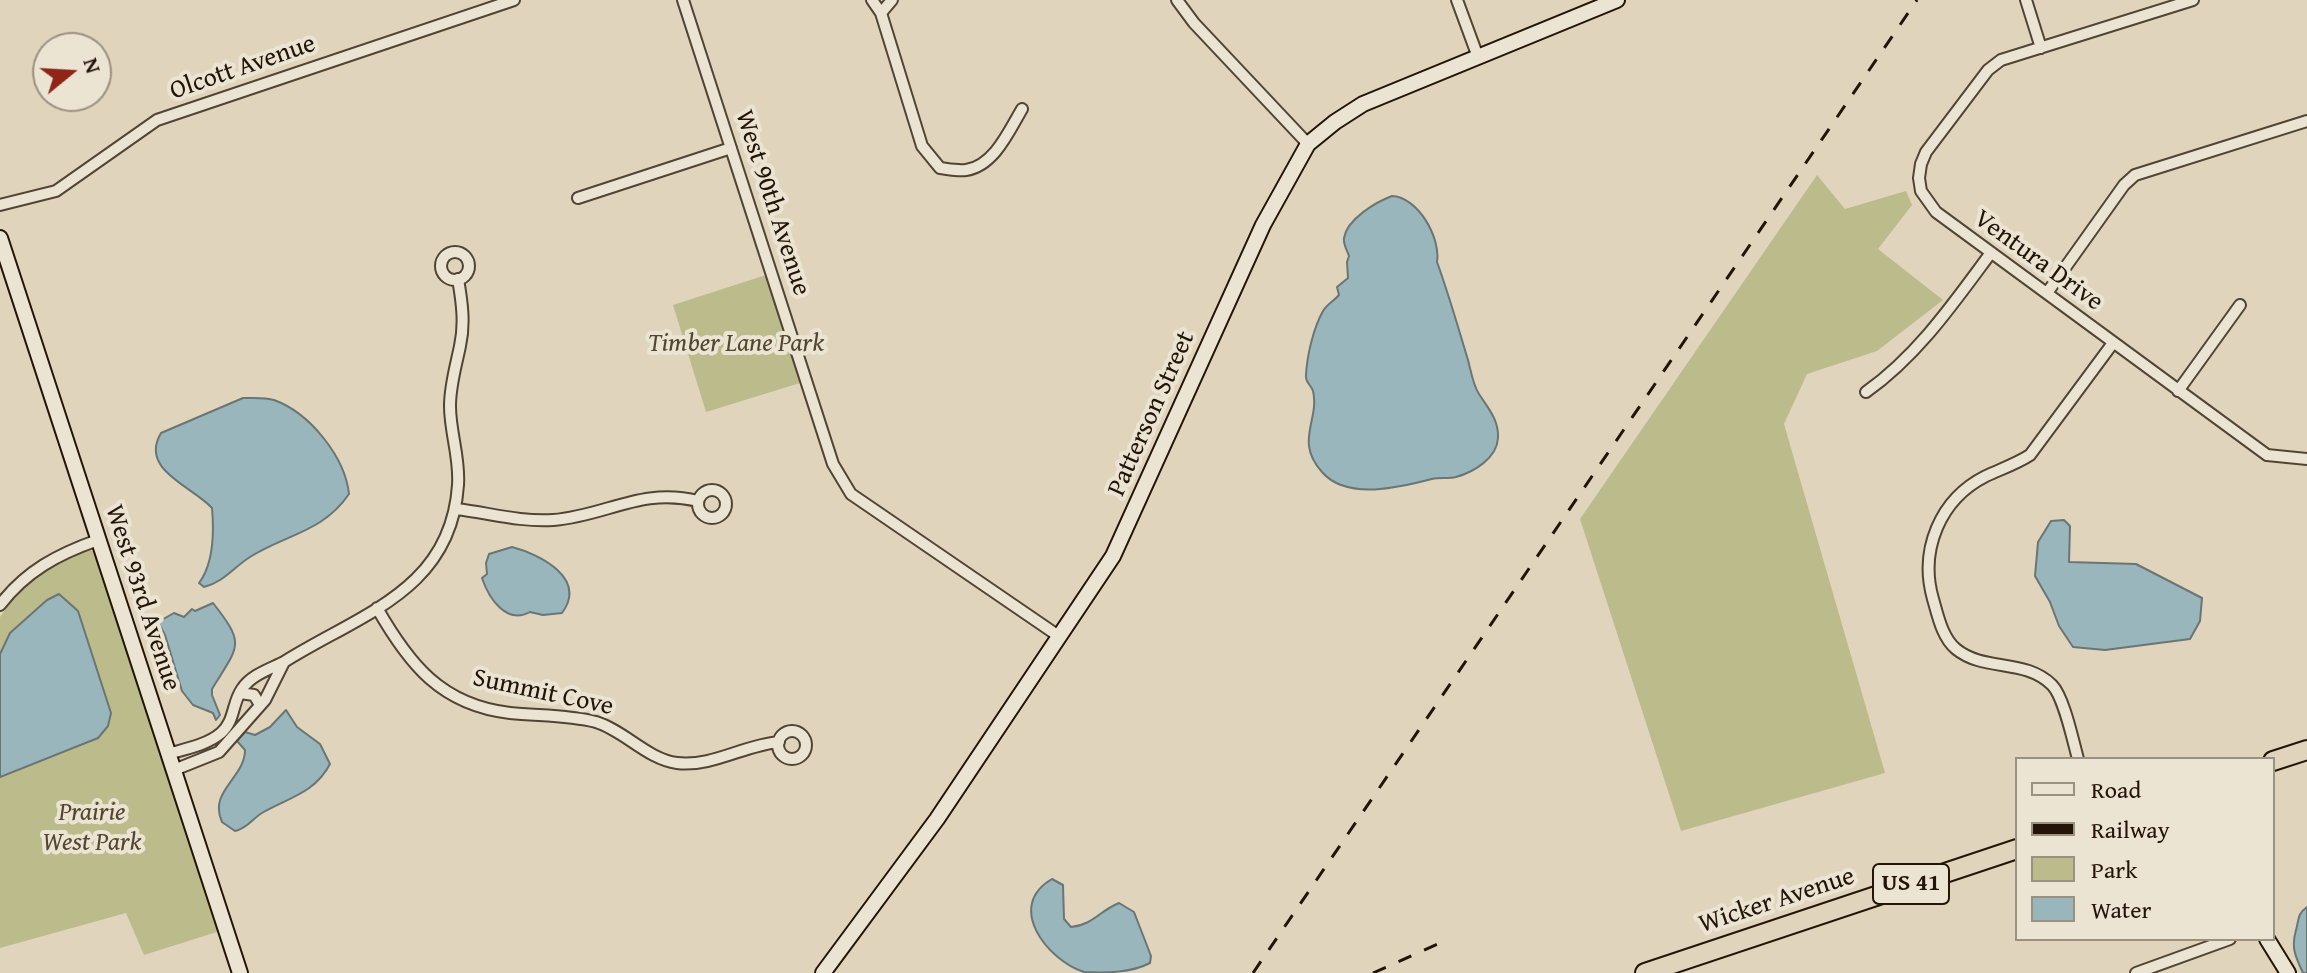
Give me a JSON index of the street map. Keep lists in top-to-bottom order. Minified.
{"streets":{"highway":["US 41","Wicker Avenue"],"street":["Olcott Avenue","West 90th Avenue","Ventura Drive","Patterson Street","West 93rd Avenue","Summit Cove"]},"crossings":[["West 90th Avenue","Patterson Street"]],"parks":["Timber Lane Park","Prairie West Park"],"legend":["Road","Railway","Park","Water"],"north":"right"}
